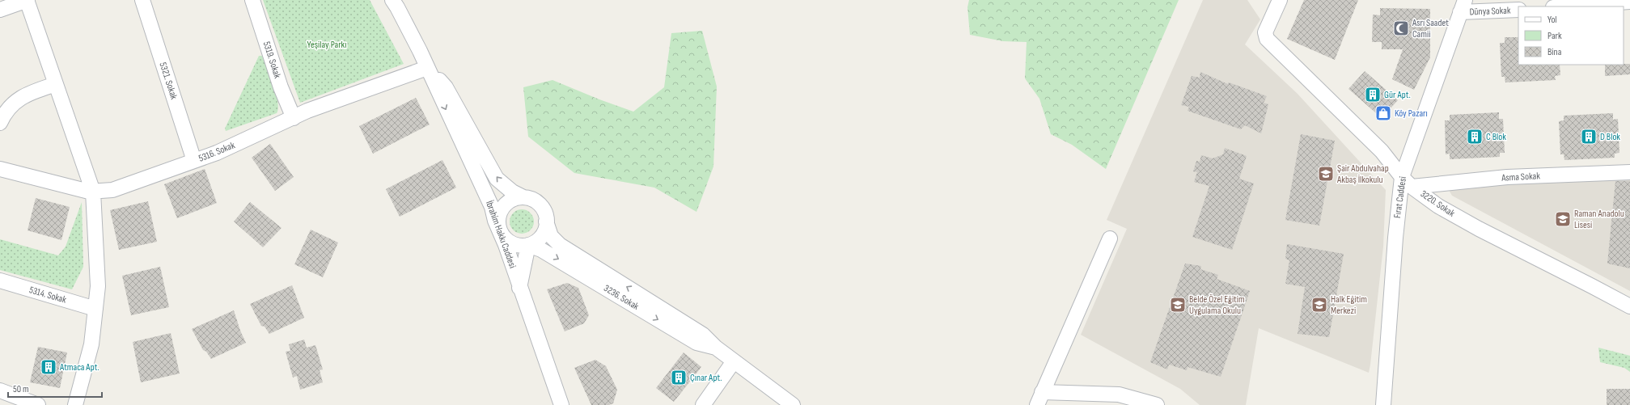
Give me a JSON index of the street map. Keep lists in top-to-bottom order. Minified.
{"streets":{"street":["Dünya Sokak","5319. Sokak","5321. Sokak","5316. Sokak","Asma Sokak","Fırat Caddesi","3220. Sokak","İbrahim Hakkı Caddesi","5314. Sokak","3236. Sokak"]},"crossings":[["Dünya Sokak","Fırat Caddesi"],["5319. Sokak","5316. Sokak"],["5321. Sokak","5316. Sokak"],["5316. Sokak","İbrahim Hakkı Caddesi"],["Asma Sokak","Fırat Caddesi"],["Asma Sokak","3220. Sokak"],["Fırat Caddesi","3220. Sokak"],["İbrahim Hakkı Caddesi","3236. Sokak"]],"parks":["Yeşilay Parkı"],"places":{"mosque":["Asrı Saadet Camii"],"building":["Gür Apt.","C Blok","D Blok","Atmaca Apt.","Çınar Apt."],"shop":["Köy Pazarı"],"school or university":["Şair Abdulvahap Akbaş İlkokulu","Raman Anadolu Lisesi","Belde Özel Eğitim Uygulama Okulu","Halk Eğitim Merkezi"]},"legend":["Yol","Park","Bina"],"scale_bar":"50 m"}
